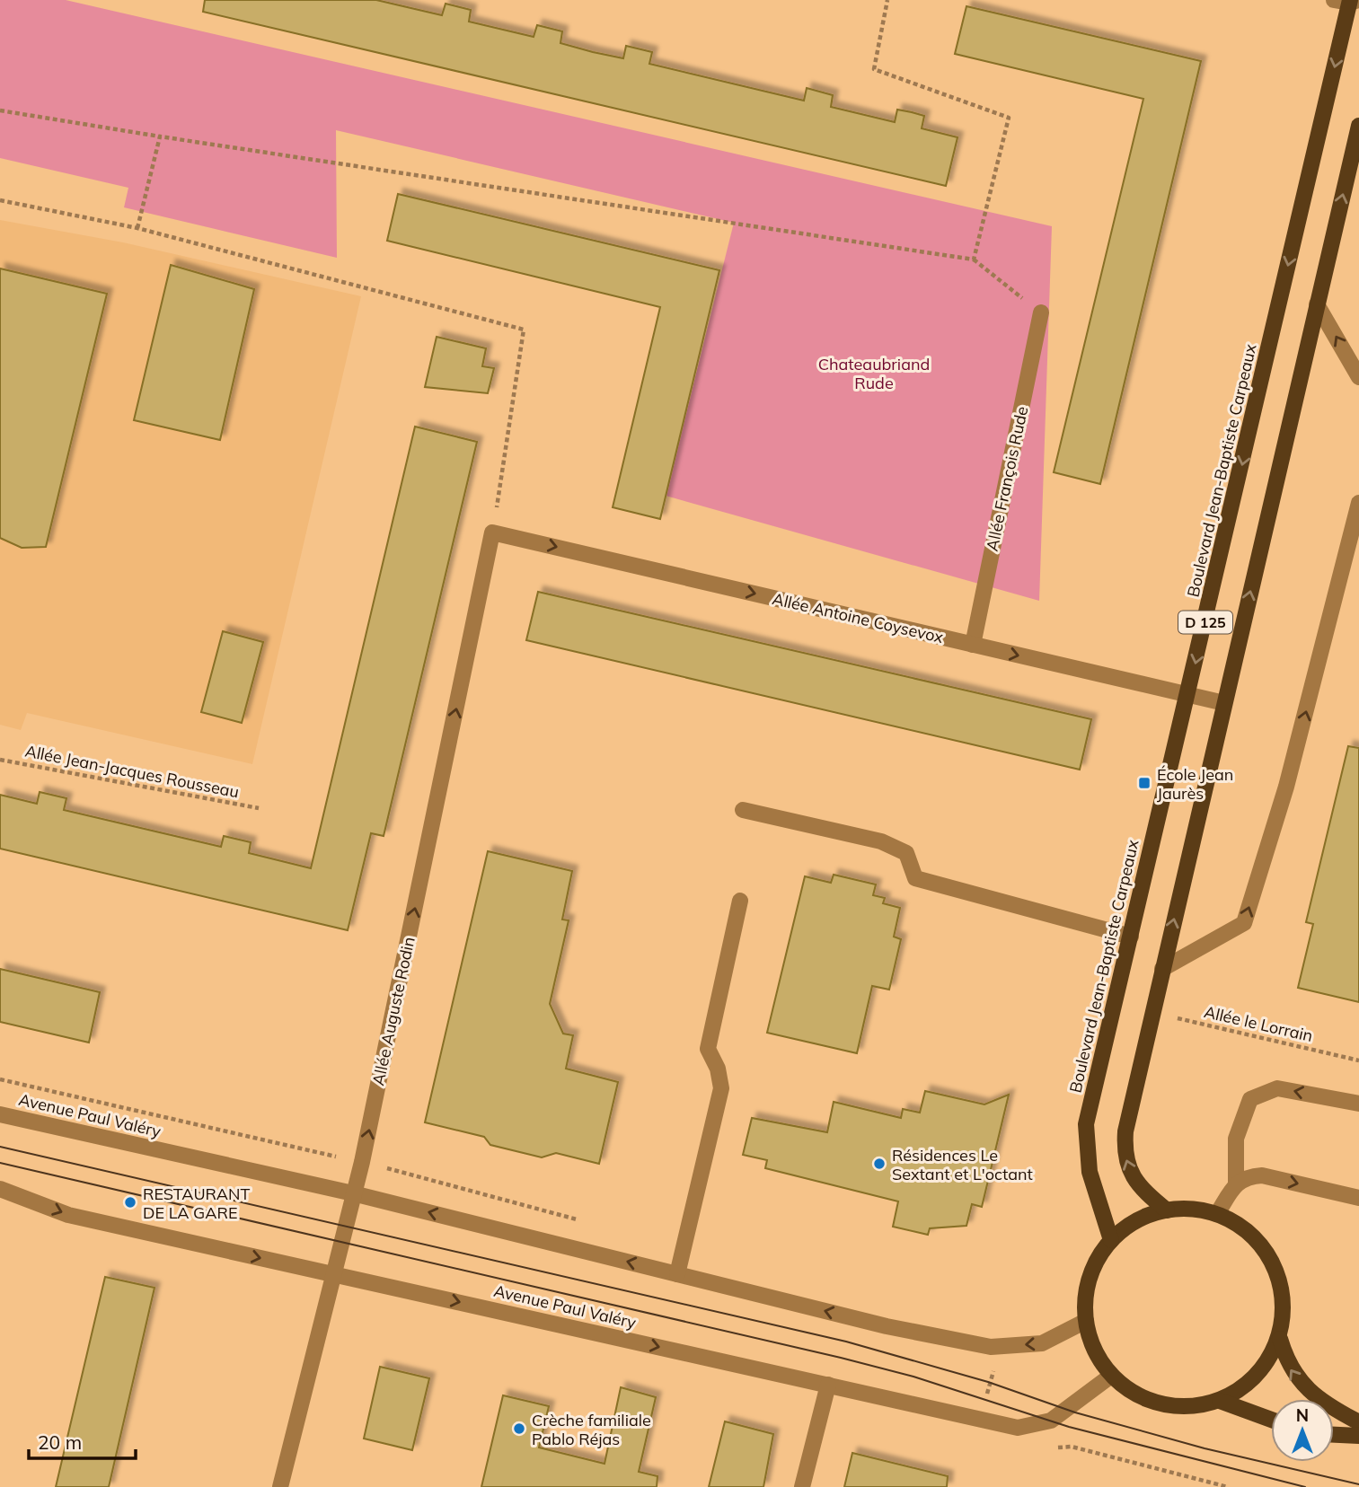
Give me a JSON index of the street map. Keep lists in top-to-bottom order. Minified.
{"streets":{"main road":["Boulevard Jean-Baptiste Carpeaux","D 125"],"street":["Allée François Rude","Allée Antoine Coysevox","Allée Auguste Rodin","Avenue Paul Valéry"],"path":["Allée Jean-Jacques Rousseau","Allée le Lorrain"]},"crossings":[["Boulevard Jean-Baptiste Carpeaux","Allée Antoine Coysevox"],["Boulevard Jean-Baptiste Carpeaux","D 125"],["Boulevard Jean-Baptiste Carpeaux","Avenue Paul Valéry"],["Allée François Rude","Allée Antoine Coysevox"],["Allée Antoine Coysevox","D 125"],["Allée Antoine Coysevox","Allée Auguste Rodin"],["D 125","Allée le Lorrain"],["D 125","Avenue Paul Valéry"],["Allée Auguste Rodin","Avenue Paul Valéry"]],"one_way":["Allée Antoine Coysevox","Allée Auguste Rodin"],"parks":["Chateaubriand Rude"],"places":{"transit":["École Jean Jaurès"],"other":["Résidences Le Sextant et L'octant","RESTAURANT DE LA GARE","Crèche familiale Pablo Réjas"]},"scale_bar":"20 m","north":"top"}
